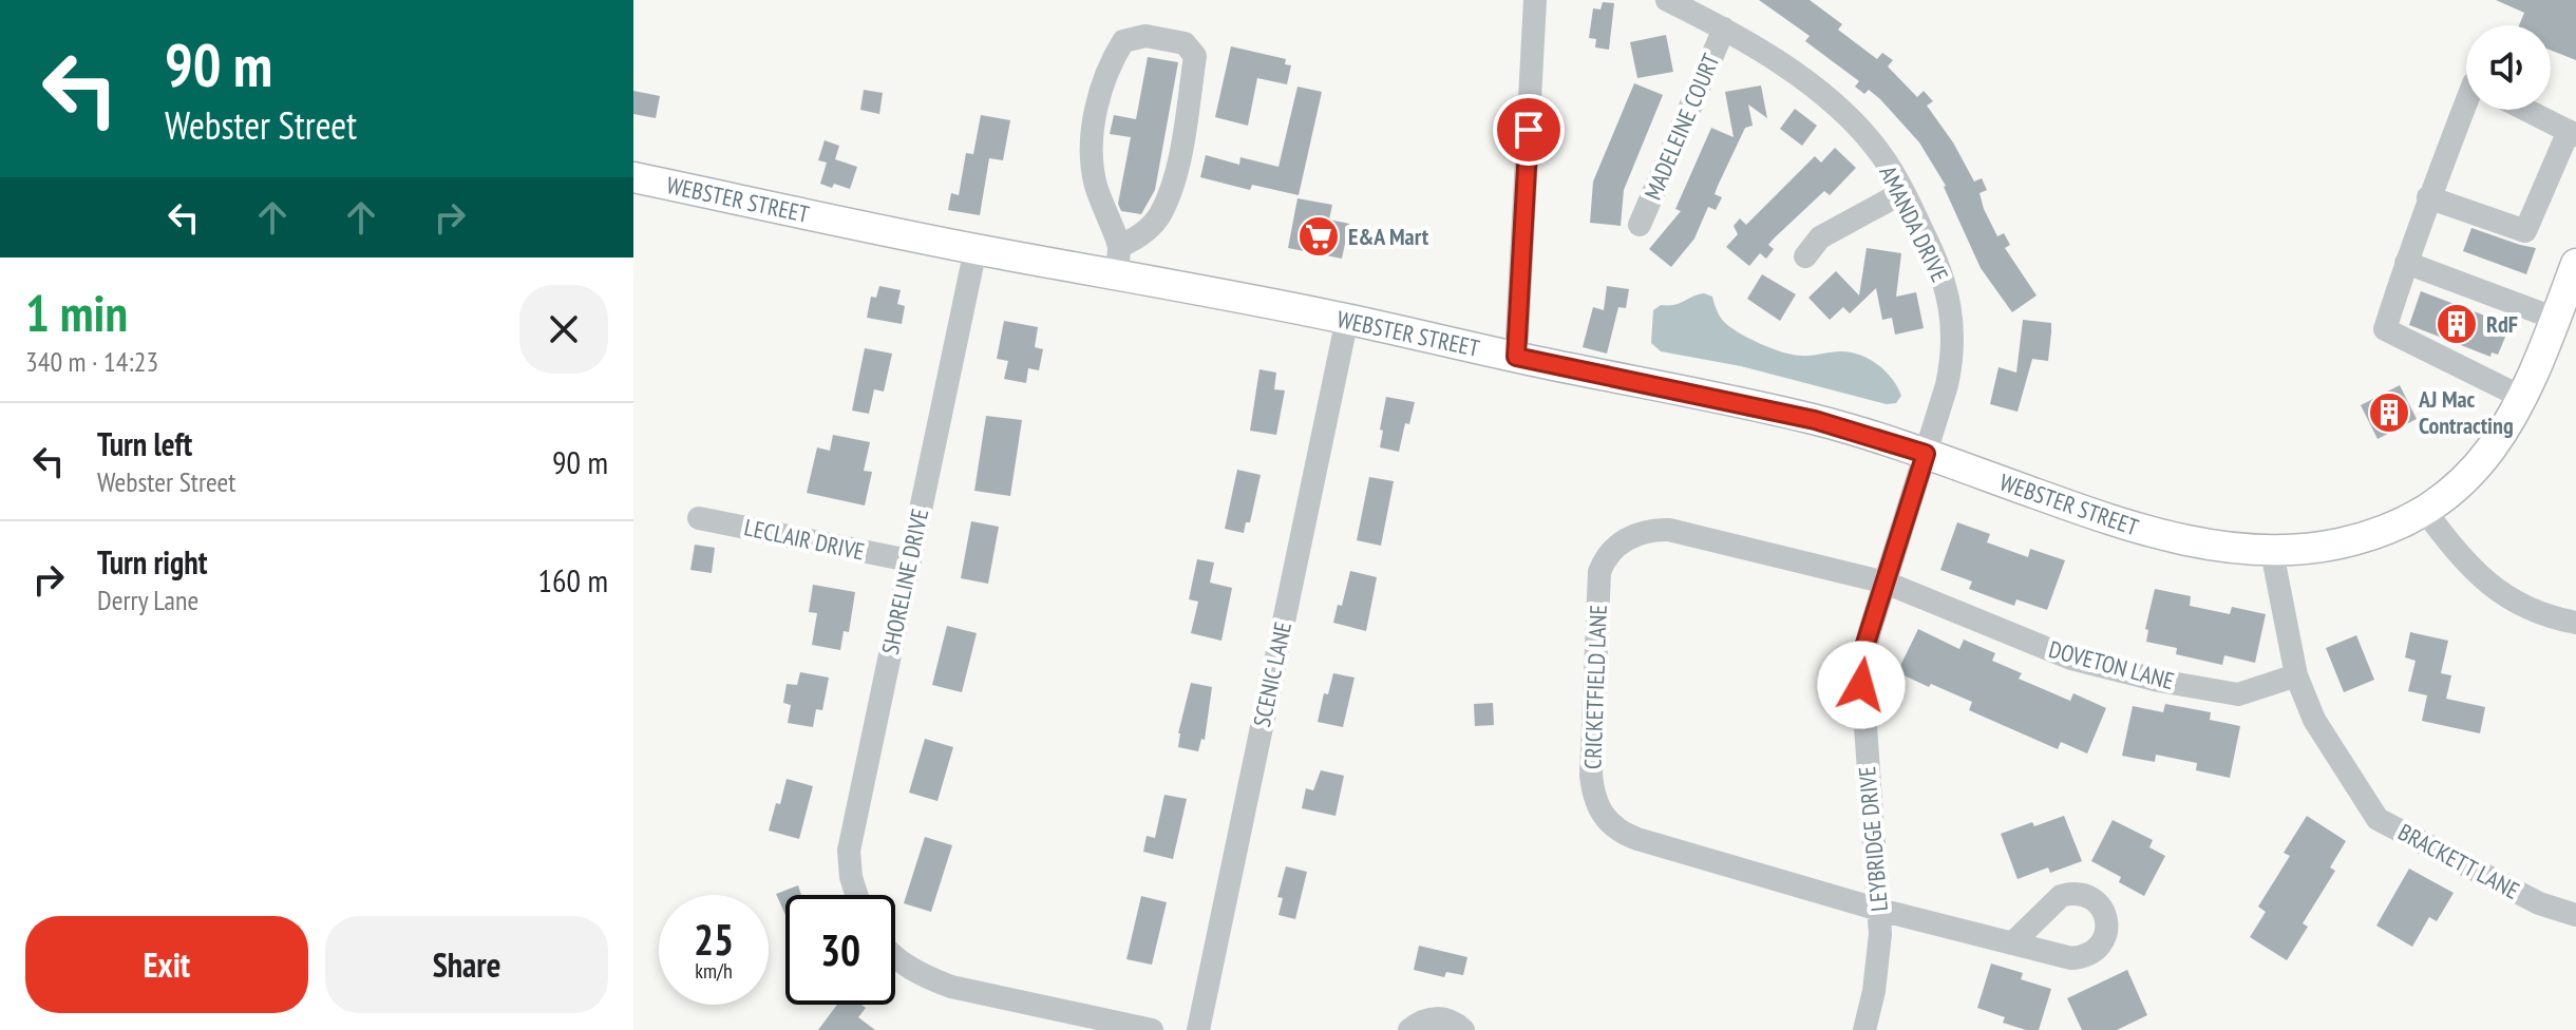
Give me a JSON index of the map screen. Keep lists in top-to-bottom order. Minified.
{"streets":{"main road":["WEBSTER STREET"],"street":["MADELEINE COURT","AMANDA DRIVE","LECLAIR DRIVE","SHORELINE DRIVE","DOVETON LANE","SCENIC LANE","CRICKETFIELD LANE","LEYBRIDGE DRIVE","BRACKETT LANE"]},"crossings":[["MADELEINE COURT","AMANDA DRIVE"],["WEBSTER STREET","AMANDA DRIVE"],["WEBSTER STREET","SHORELINE DRIVE"],["WEBSTER STREET","SCENIC LANE"],["WEBSTER STREET","LEYBRIDGE DRIVE"],["WEBSTER STREET","BRACKETT LANE"],["AMANDA DRIVE","LEYBRIDGE DRIVE"],["LECLAIR DRIVE","SHORELINE DRIVE"],["DOVETON LANE","CRICKETFIELD LANE"],["DOVETON LANE","LEYBRIDGE DRIVE"],["DOVETON LANE","BRACKETT LANE"],["CRICKETFIELD LANE","LEYBRIDGE DRIVE"]],"places":{"supermarket":["E&A Mart"],"building":["RdF","AJ Mac Contracting"]},"page":{"turn":["90 m","Webster Street"],"heading":["1 min","340 m · 14:23"],"list":[{"name":"Turn left","note":"Webster Street","value":"90 m"},{"name":"Turn right","note":"Derry Lane","value":"160 m"}],"speed":"25 km/h","limit":"30","buttons":["Exit","Share"]}}
